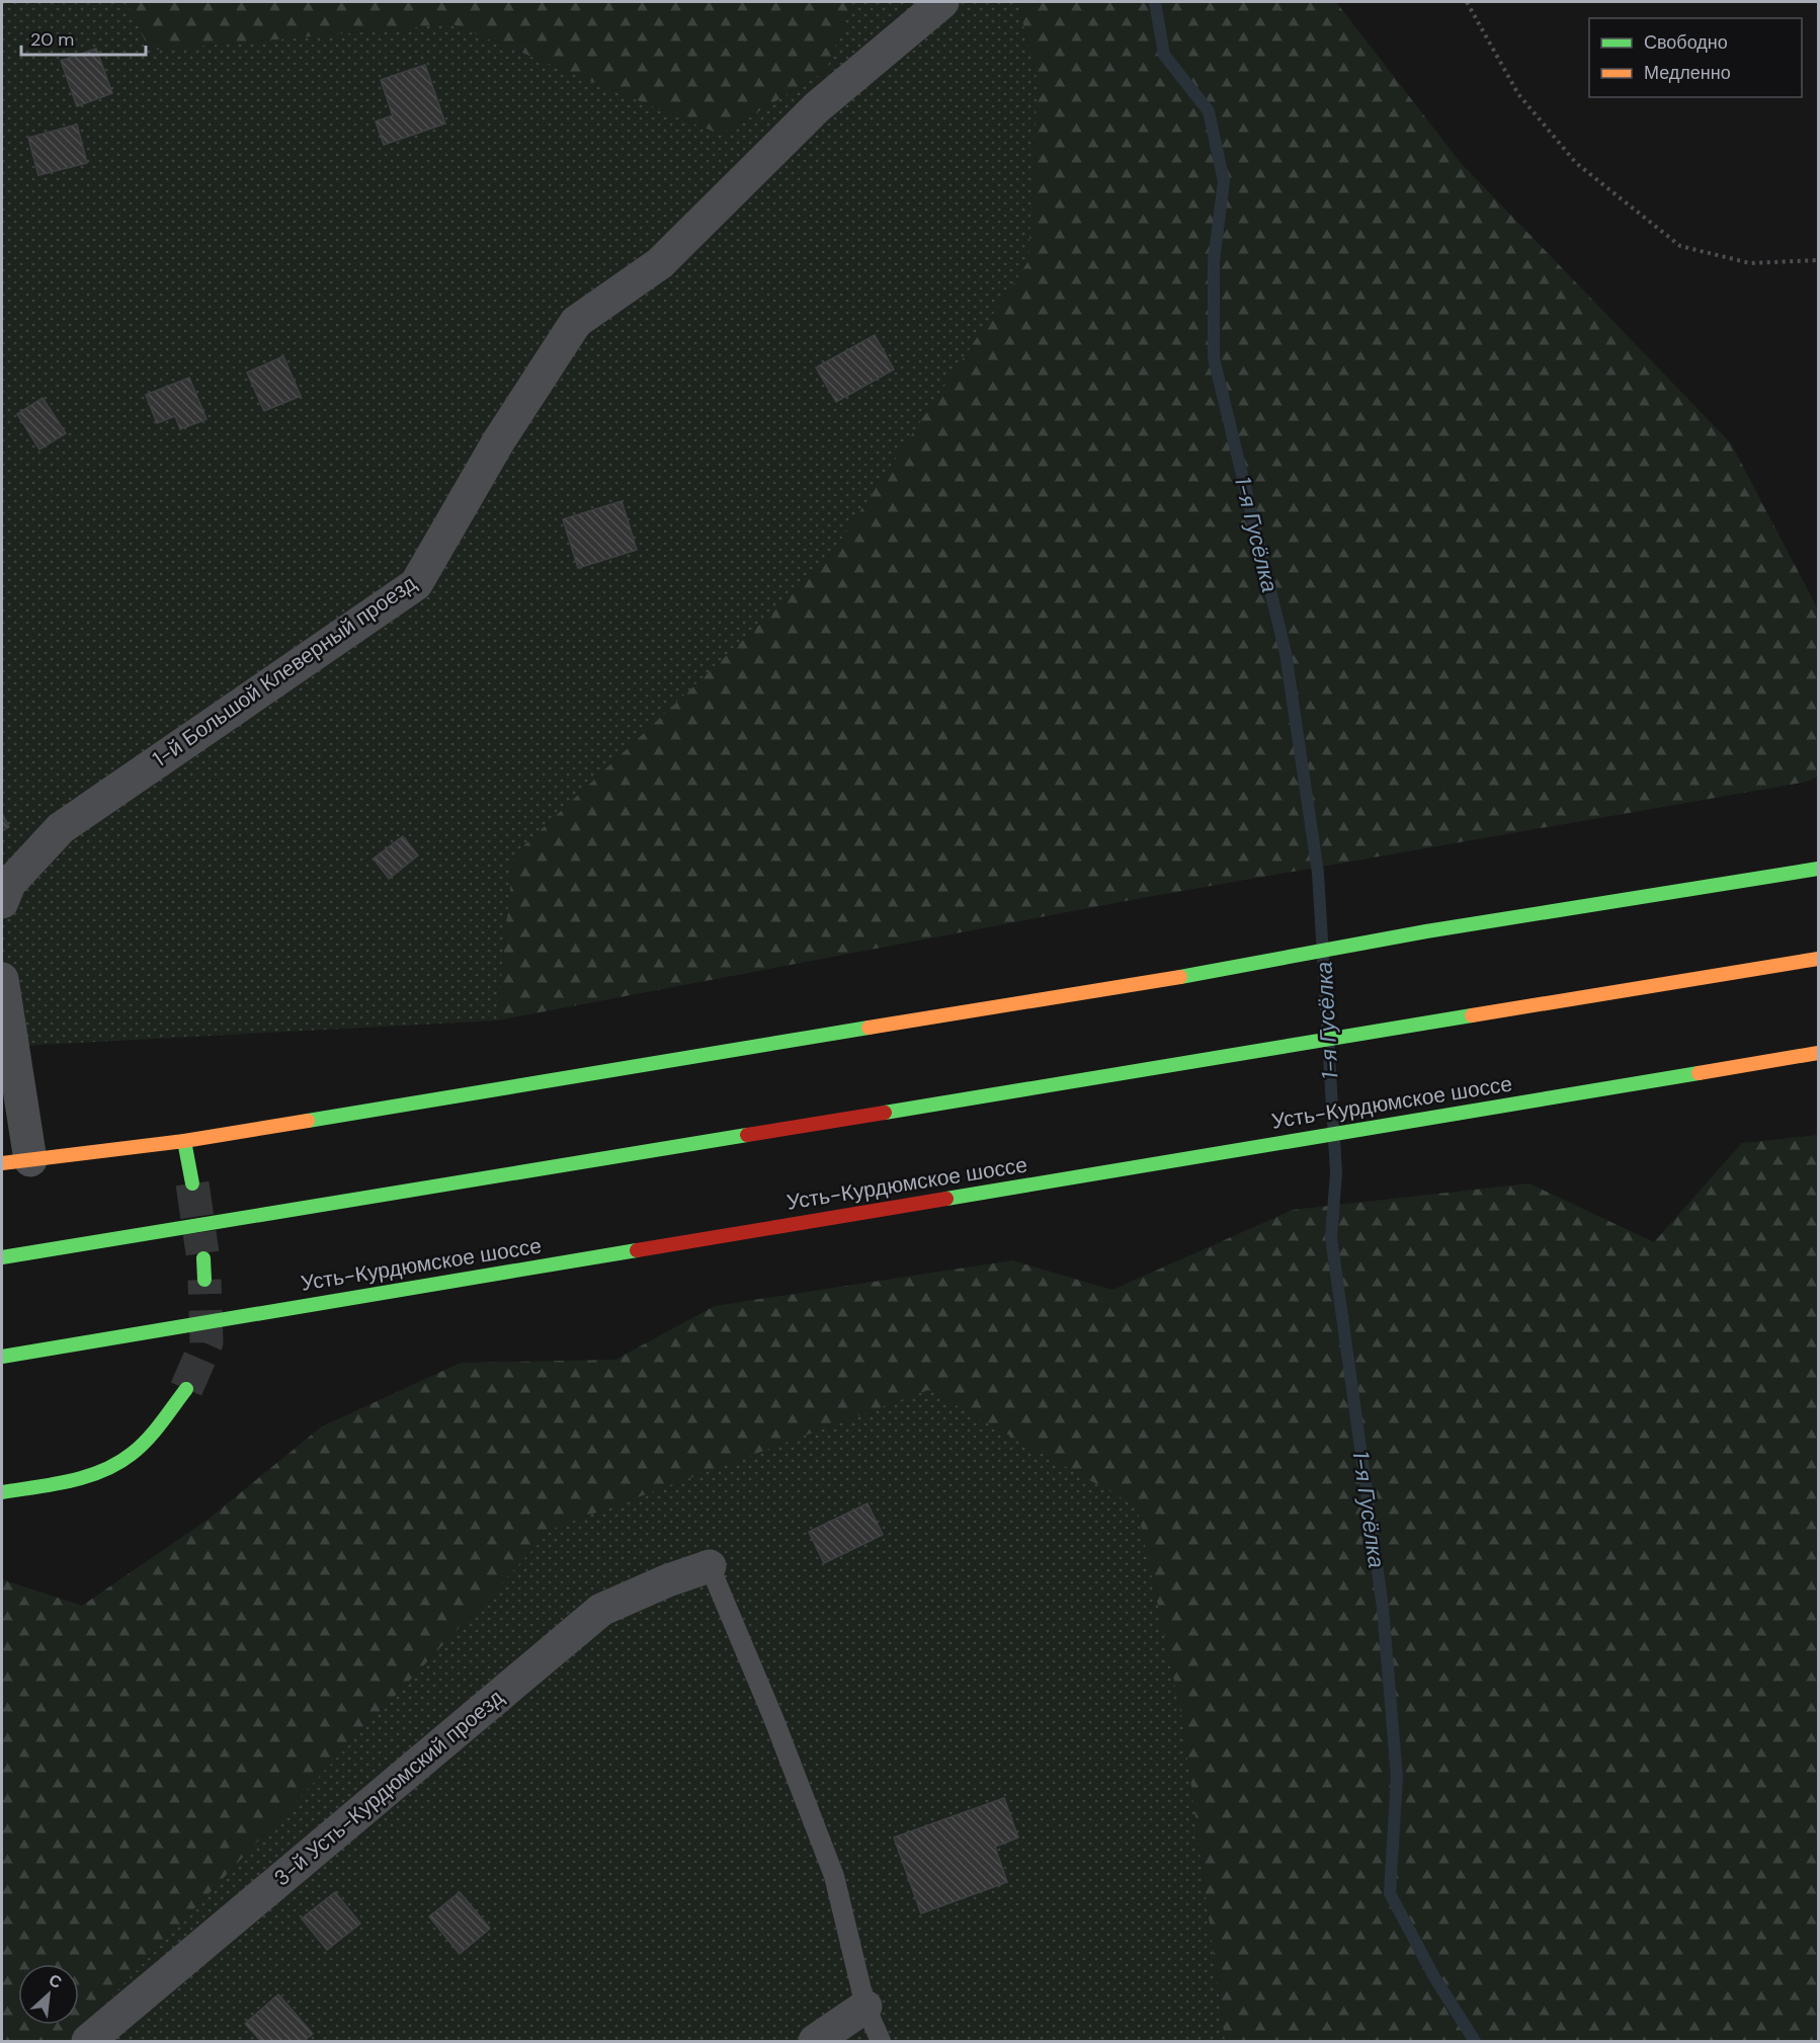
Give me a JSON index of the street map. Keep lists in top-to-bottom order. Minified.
{"streets":{"main road":["Усть-Курдюмское шоссе"],"street":["1-й Большой Клеверный проезд","3-й Усть-Курдюмский проезд"]},"water":["1-я Гусёлка"],"legend":["Свободно","Медленно"],"scale_bar":"20 m","north":"top right"}
